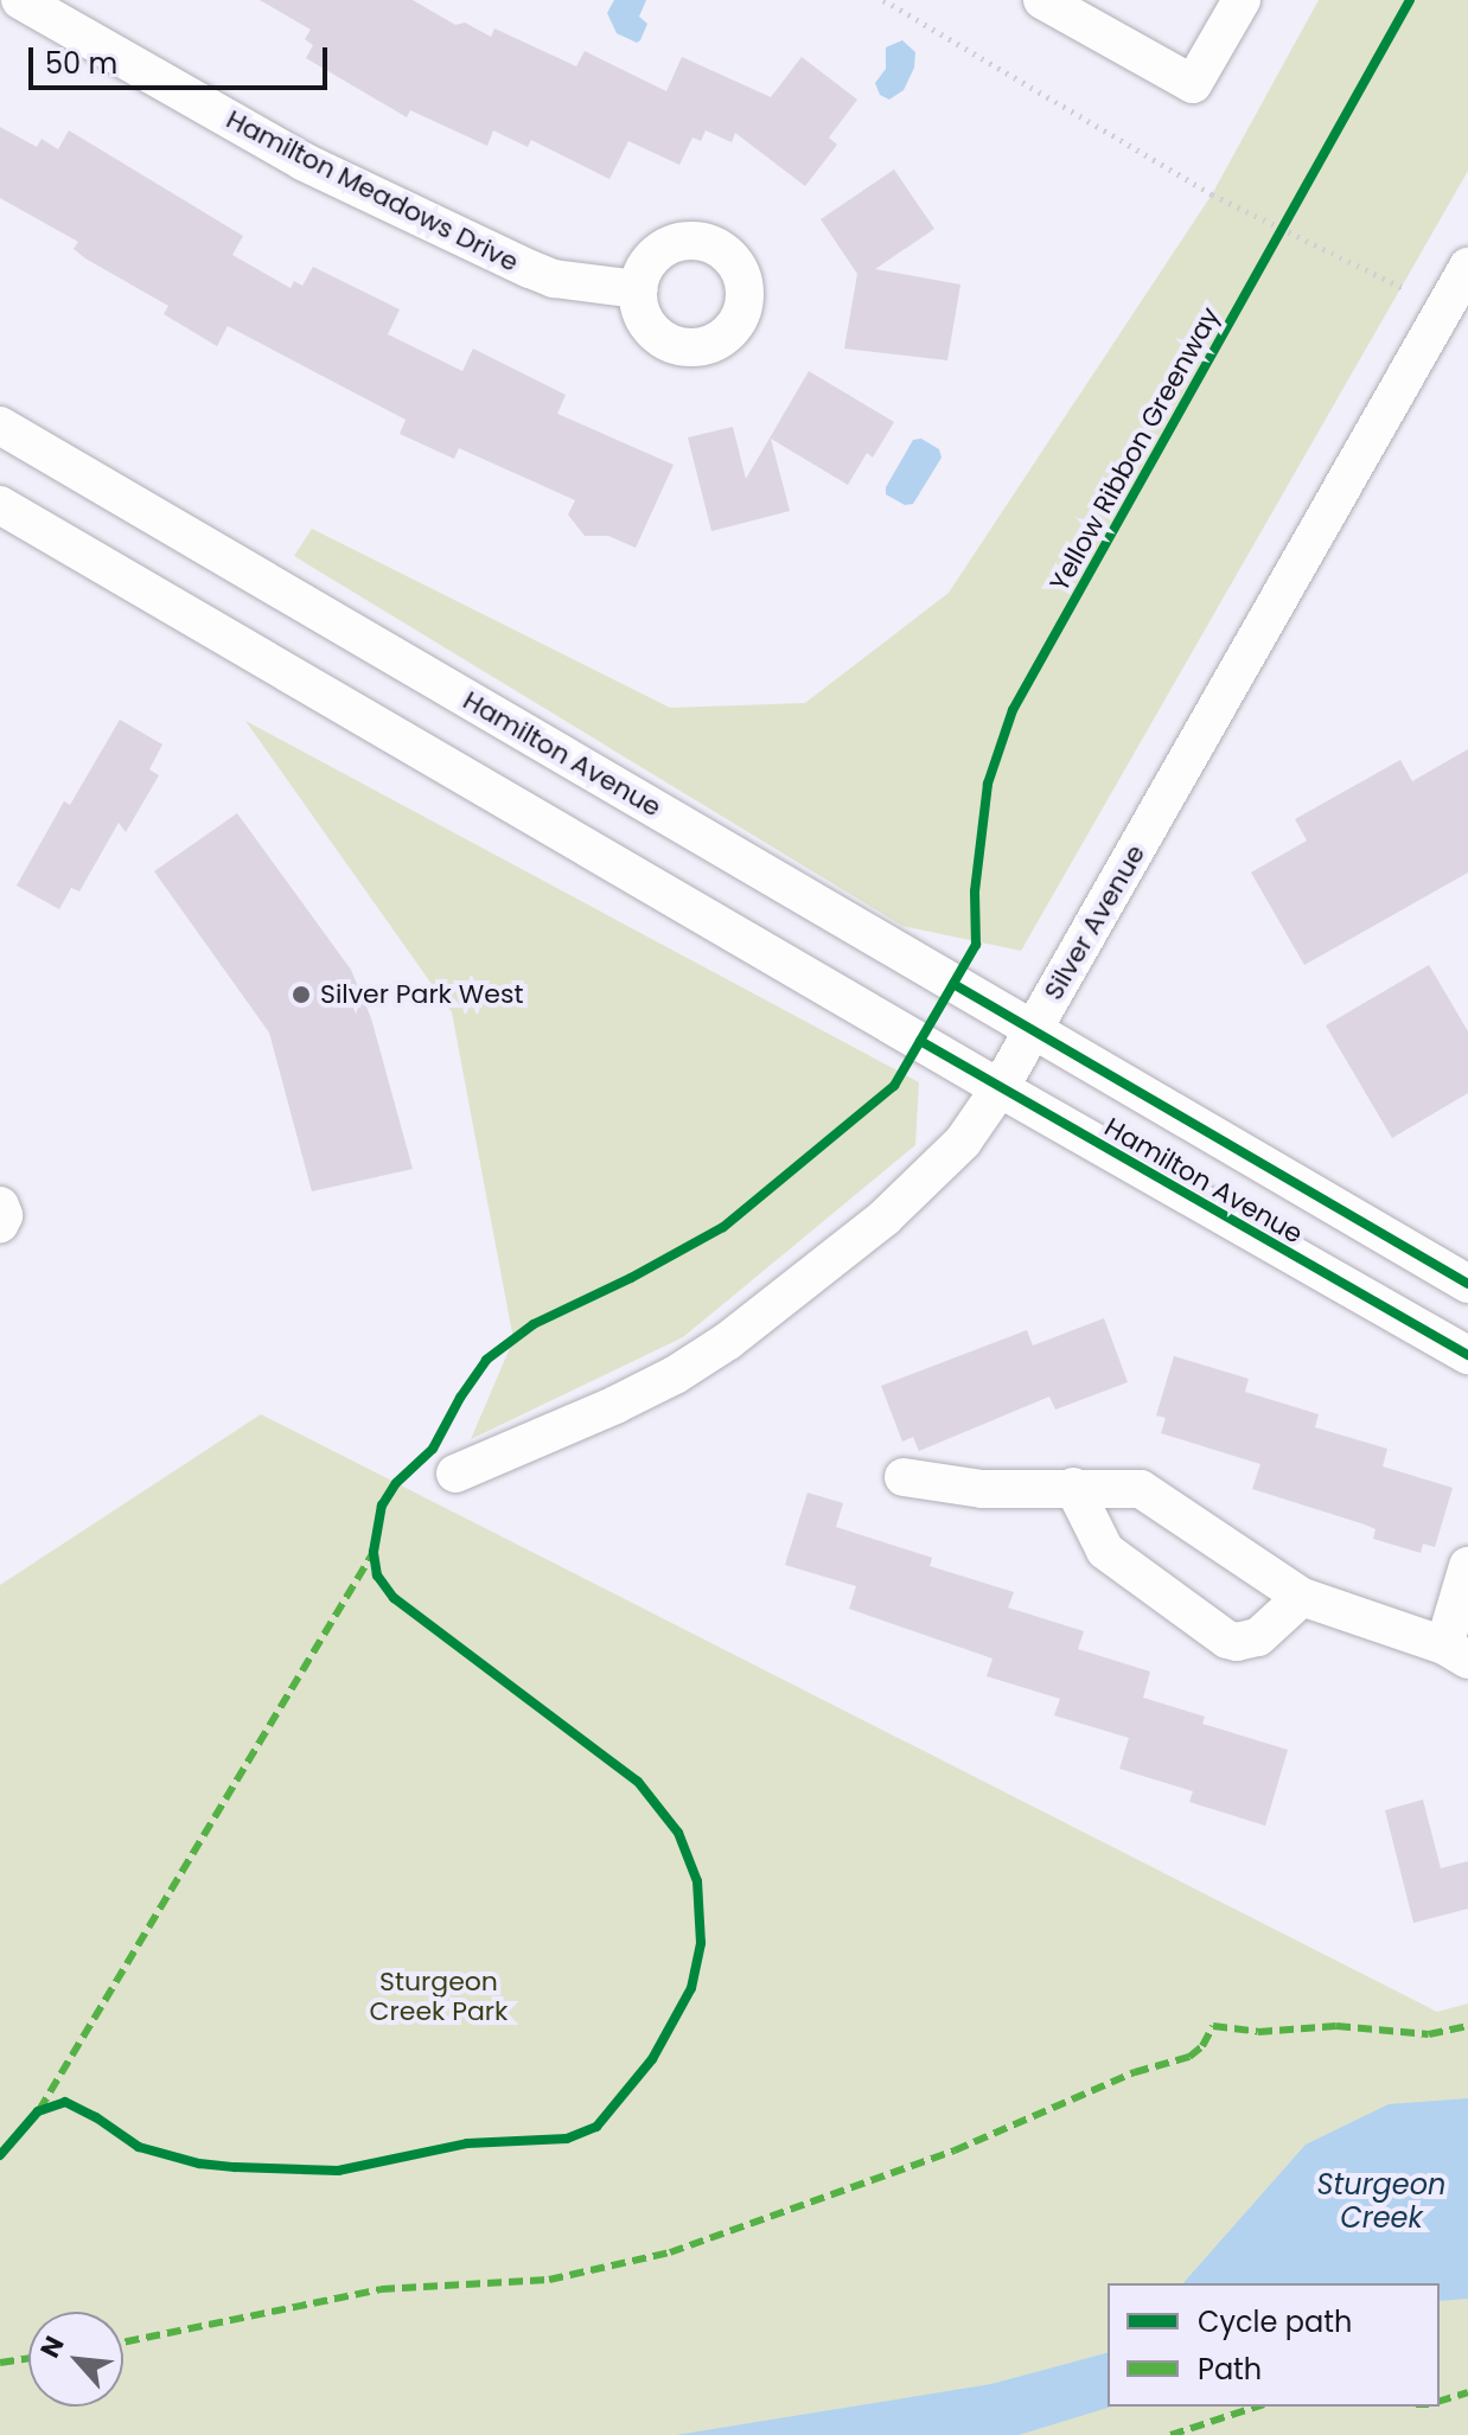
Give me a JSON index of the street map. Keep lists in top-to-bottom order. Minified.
{"streets":{"street":["Hamilton Meadows Drive","Hamilton Avenue","Silver Avenue"],"cycle path":["Yellow Ribbon Greenway"]},"crossings":[["Hamilton Avenue","Silver Avenue"]],"water":["Sturgeon Creek"],"parks":["Sturgeon Creek Park"],"places":["Silver Park West"],"legend":["Cycle path","Path"],"scale_bar":"50 m","north":"top left"}
